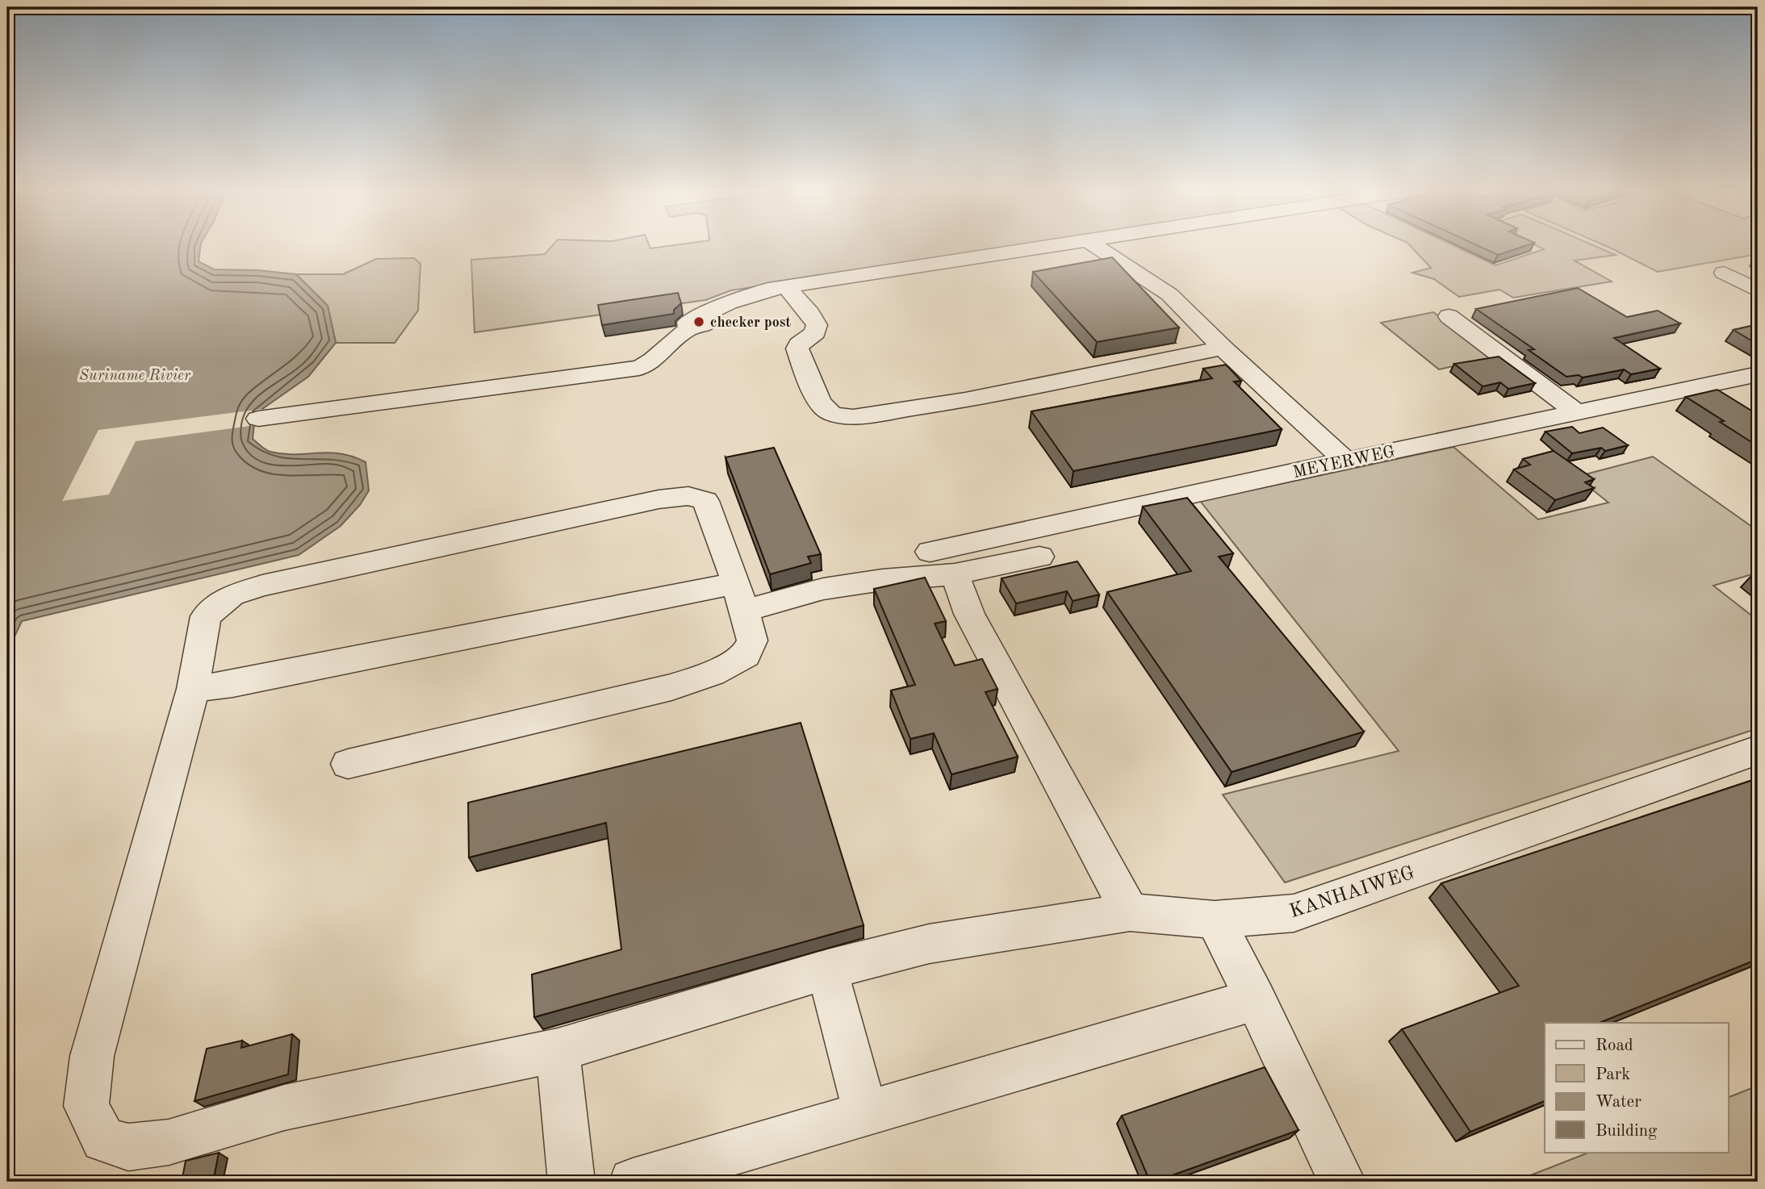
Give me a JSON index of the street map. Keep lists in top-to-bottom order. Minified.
{"streets":{"street":["MEYERWEG","KANHAIWEG"]},"water":["Suriname Rivier"],"places":["checker post"],"legend":["Road","Park","Water","Building"]}
